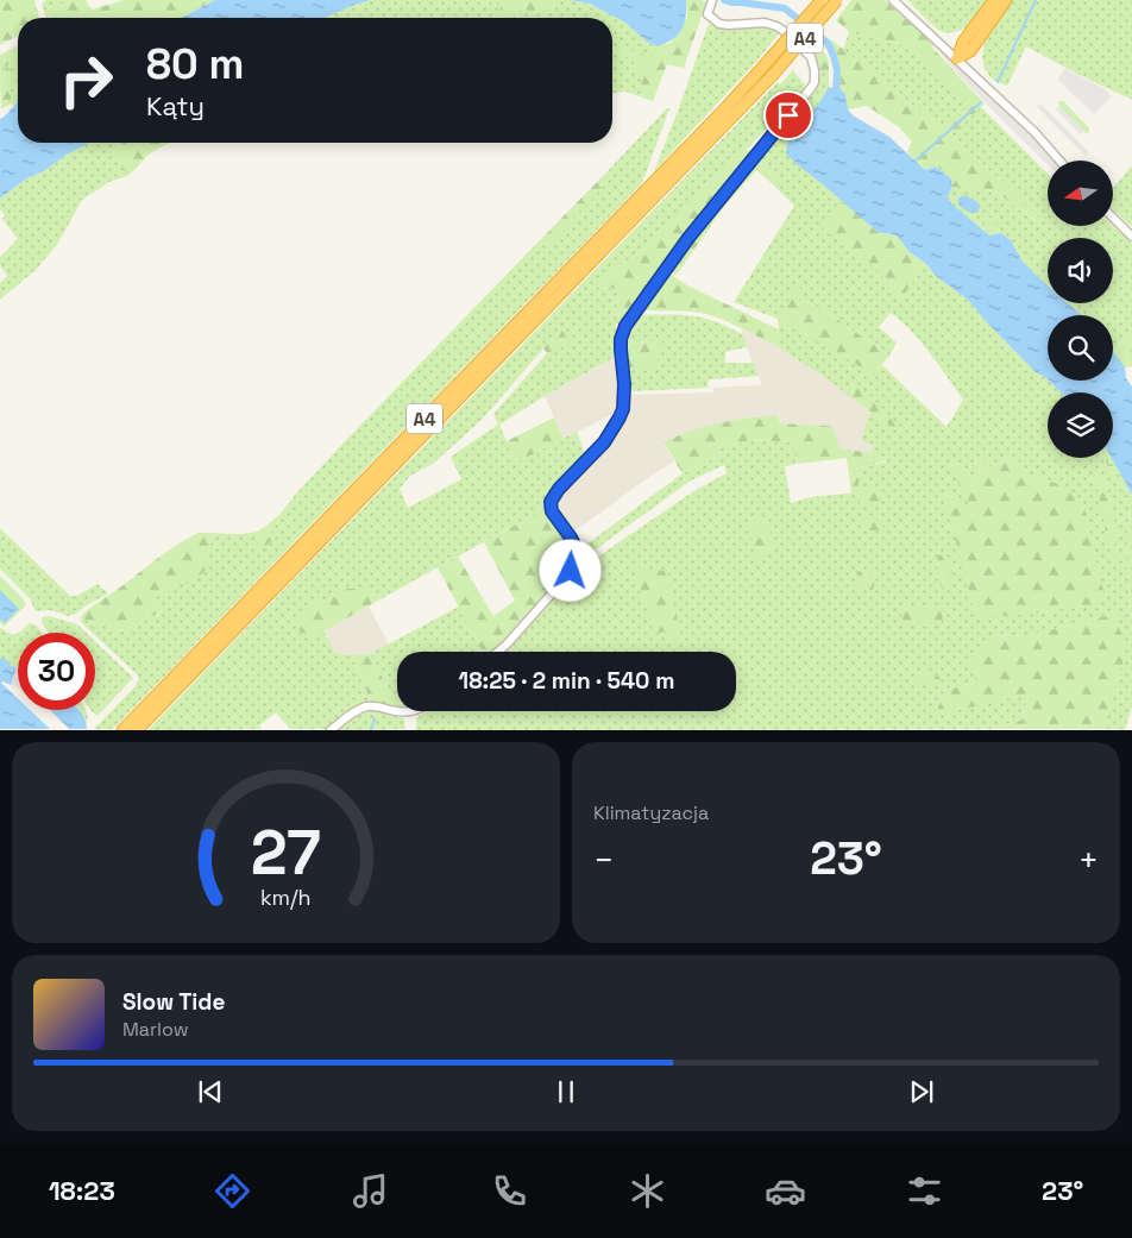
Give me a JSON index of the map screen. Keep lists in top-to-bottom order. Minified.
{"streets":{"highway":["A4"]},"north":"left","page":{"turn":["80 m","Kąty"],"limit":"30","trip":"18:25 · 2 min · 540 m","tile":"Klimatyzacja","heat":["−","23°","+"],"song":["Slow Tide","Marlow"],"tabs":["18:23","23°"],"gauge":["27","km/h"]}}
